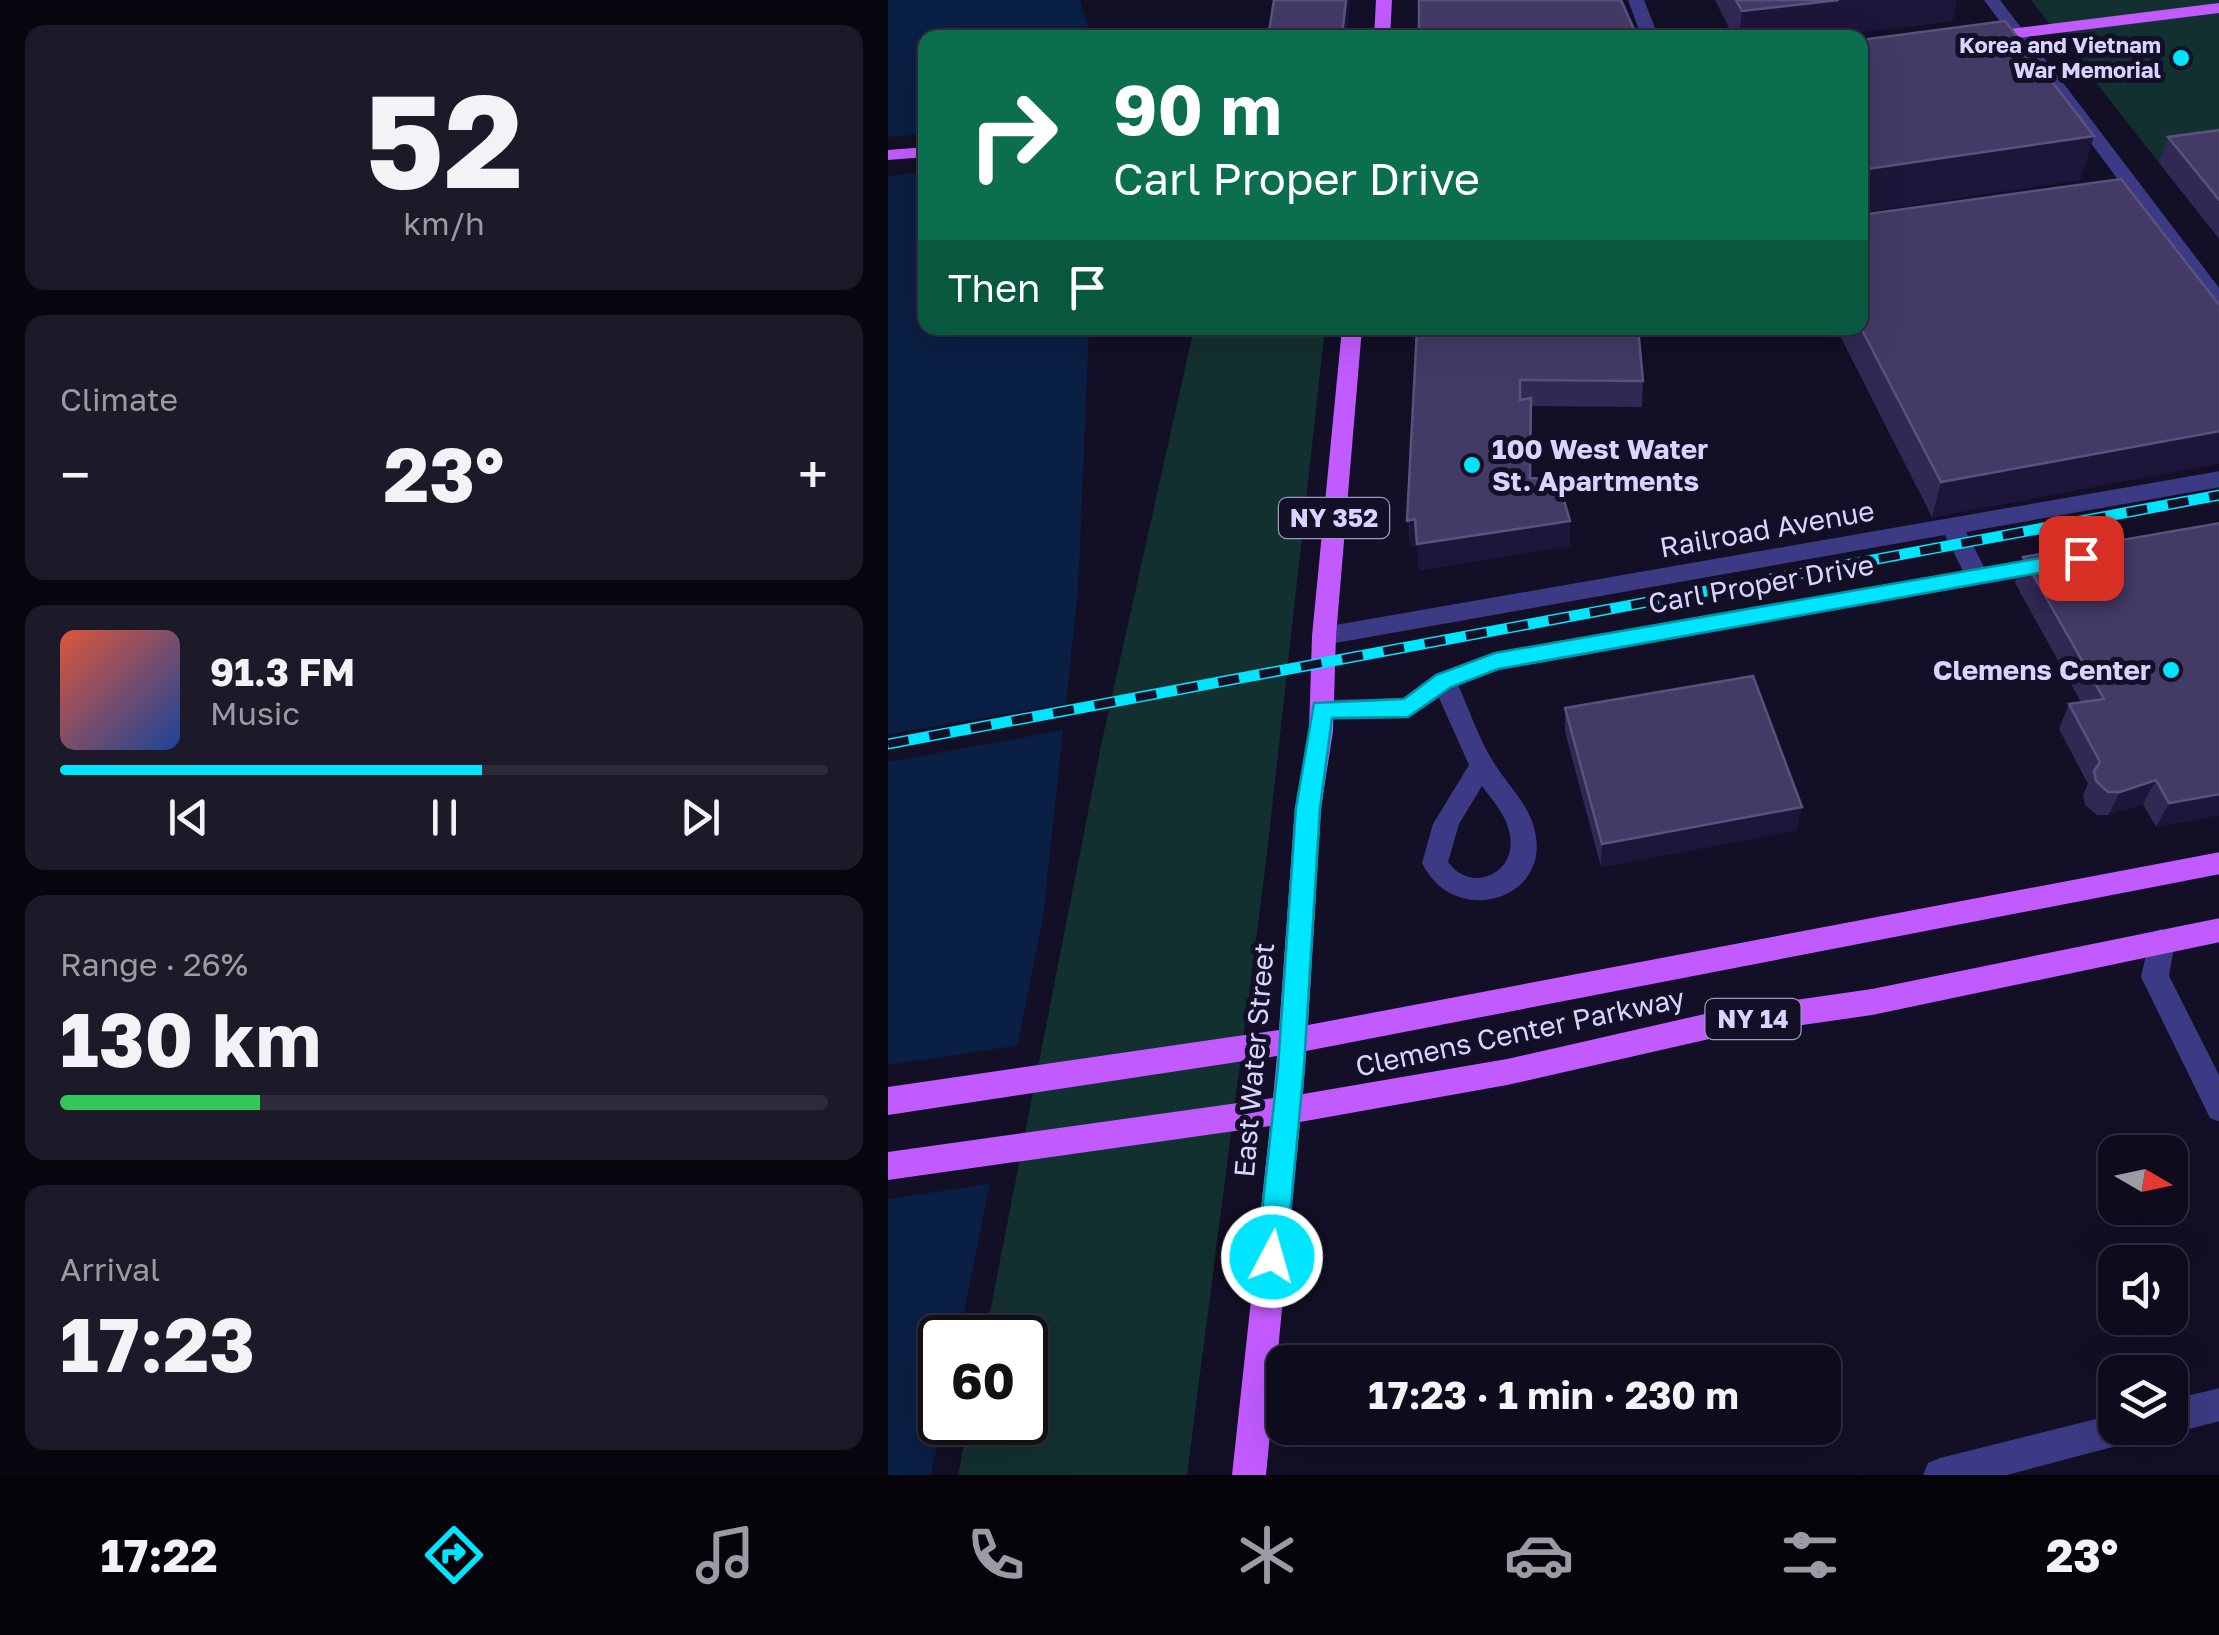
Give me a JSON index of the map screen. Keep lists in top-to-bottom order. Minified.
{"streets":{"main road":["NY 352","NY 14","Clemens Center Parkway","East Water Street"],"street":["Railroad Avenue","Carl Proper Drive"]},"crossings":[["NY 352","Railroad Avenue"],["NY 352","Carl Proper Drive"],["NY 352","East Water Street"],["Carl Proper Drive","East Water Street"],["Clemens Center Parkway","East Water Street"]],"places":["Korea and Vietnam War Memorial","100 West Water St. Apartments","Clemens Center"],"north":"right","page":{"tile":[["52","km/h"],"Climate",["Range · 26%","130 km"],["Arrival","17:23"]],"turn":["90 m","Carl Proper Drive"],"then":"Then","heat":["−","23°","+"],"song":["91.3 FM","Music"],"limit":"60","trip":"17:23 · 1 min · 230 m","tabs":["17:22","23°"]}}
